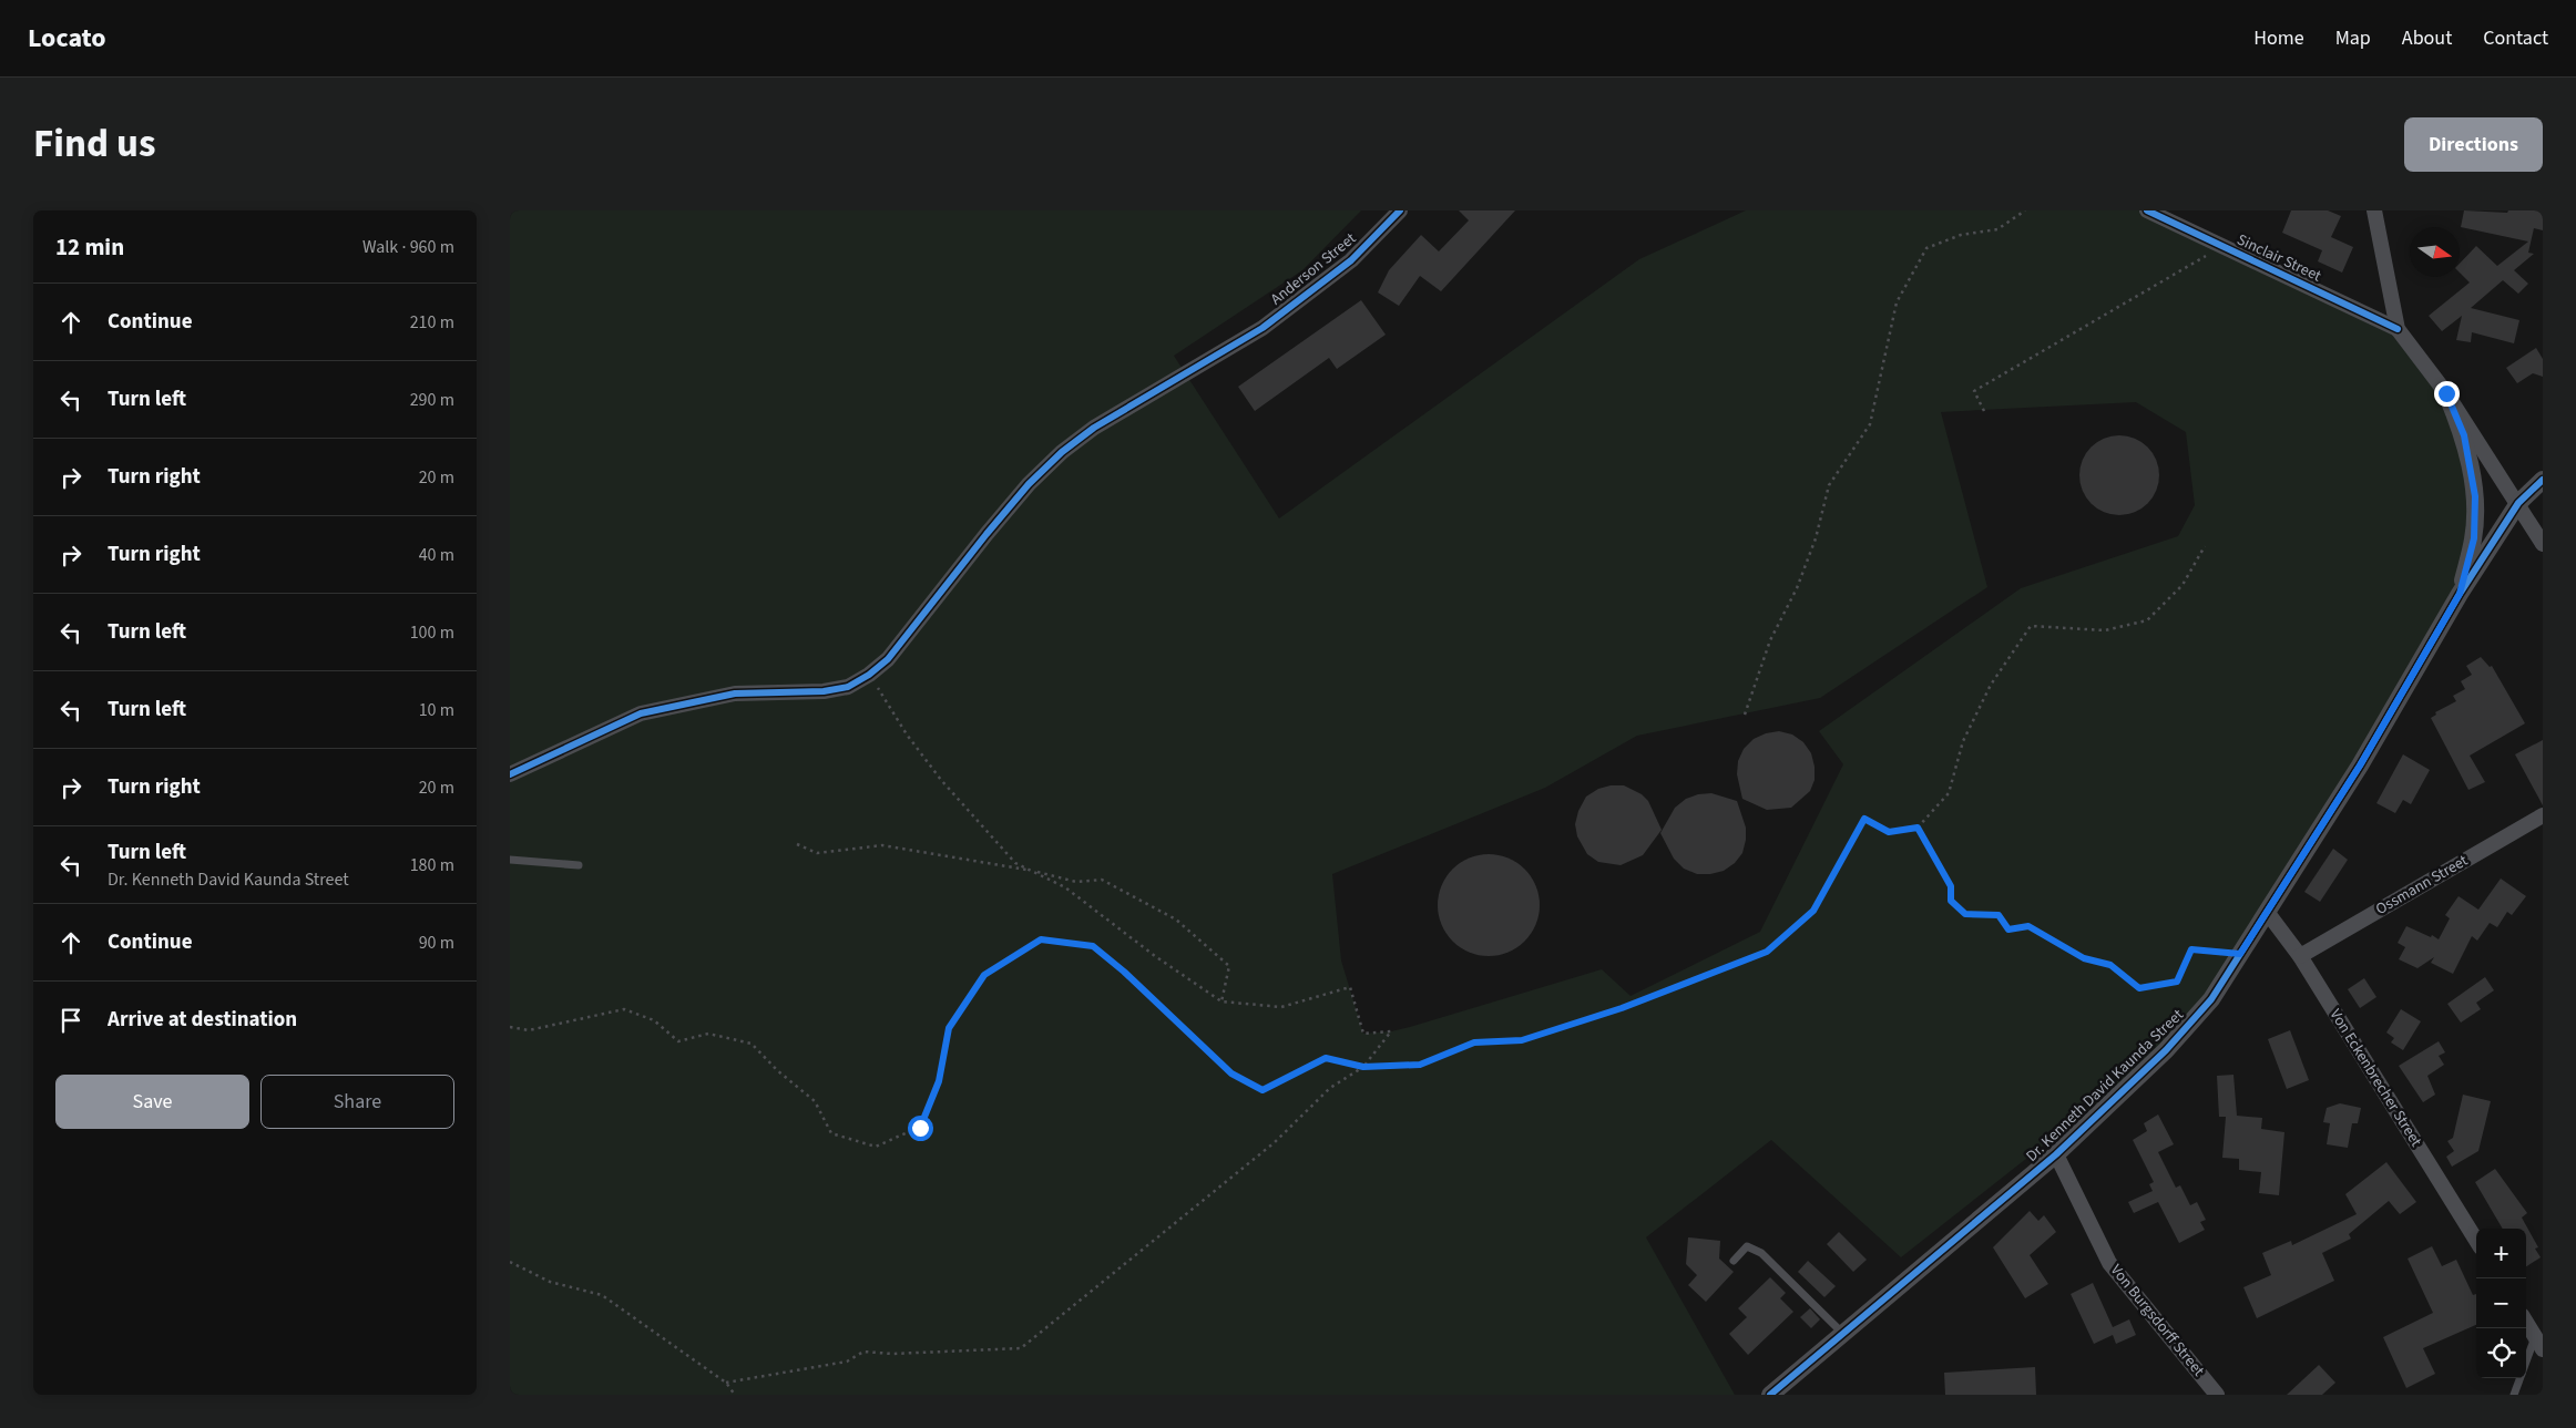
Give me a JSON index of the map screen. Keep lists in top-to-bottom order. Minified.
{"streets":{"street":["Sinclair Street","Anderson Street","Ossmann Street","Von Eckenbrecher Street","Dr. Kenneth David Kaunda Street","Von Burgsdorff Street"]},"crossings":[["Ossmann Street","Von Eckenbrecher Street"],["Von Eckenbrecher Street","Dr. Kenneth David Kaunda Street"],["Dr. Kenneth David Kaunda Street","Von Burgsdorff Street"]],"north":"right","page":{"header":"Locato","nav":["Home","Map","About","Contact"],"title":"Find us","buttons":["Directions",["Save","Share"]],"heading":["12 min","Walk · 960 m"],"list":[["Continue","210 m"],["Turn left","290 m"],["Turn right","20 m"],["Turn right","40 m"],["Turn left","100 m"],["Turn left","10 m"],["Turn right","20 m"],["Turn left","Dr. Kenneth David Kaunda Street","180 m"],["Continue","90 m"],"Arrive at destination"],"map_buttons":["+","−"]}}
